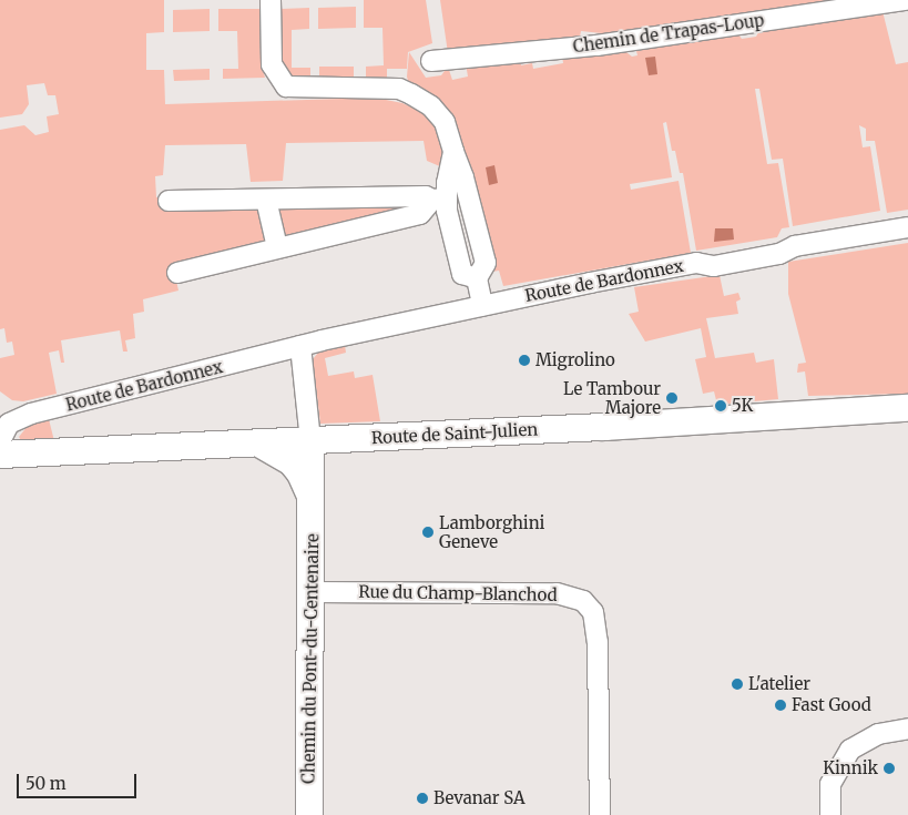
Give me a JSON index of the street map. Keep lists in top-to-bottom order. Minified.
{"streets":{"main road":["Route de Saint-Julien","Chemin du Pont-du-Centenaire"],"street":["Chemin de Trapas-Loup","Route de Bardonnex","Rue du Champ-Blanchod"]},"crossings":[["Route de Saint-Julien","Chemin du Pont-du-Centenaire"],["Rue du Champ-Blanchod","Chemin du Pont-du-Centenaire"]],"places":["Migrolino","Le Tambour Majore","5K","Lamborghini Geneve","L'atelier","Fast Good","Kinnik","Bevanar SA"],"scale_bar":"50 m"}
